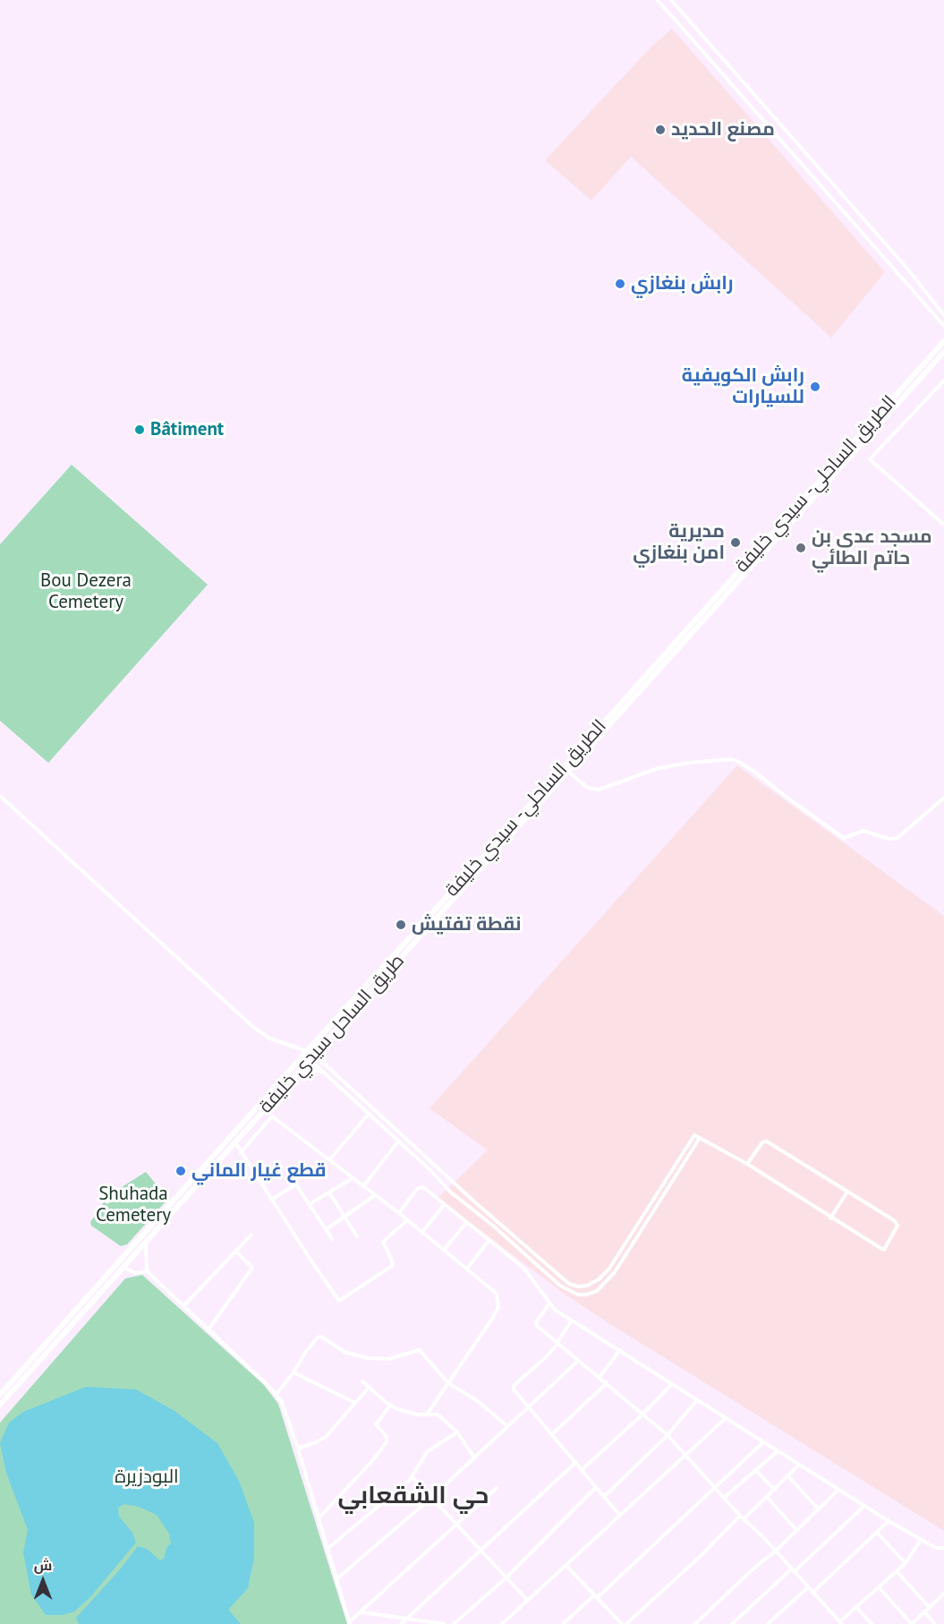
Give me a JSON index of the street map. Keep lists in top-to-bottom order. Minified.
{"streets":{"highway":["الطريق الساحلي- سيدي خليفة","طريق الساحل سيدي خليفة"]},"districts":["حي الشقعابي"],"parks":["Bou Dezera Cemetery","Shuhada Cemetery","البودزيرة"],"places":["مصنع الحديد","رابش بنغازي","رابش الكويفية للسيارات","Bâtiment","مديرية امن بنغازي","مسجد عدي بن حاتم الطائي","نقطة تفتيش","قطع غيار الماني"],"north":"top"}
